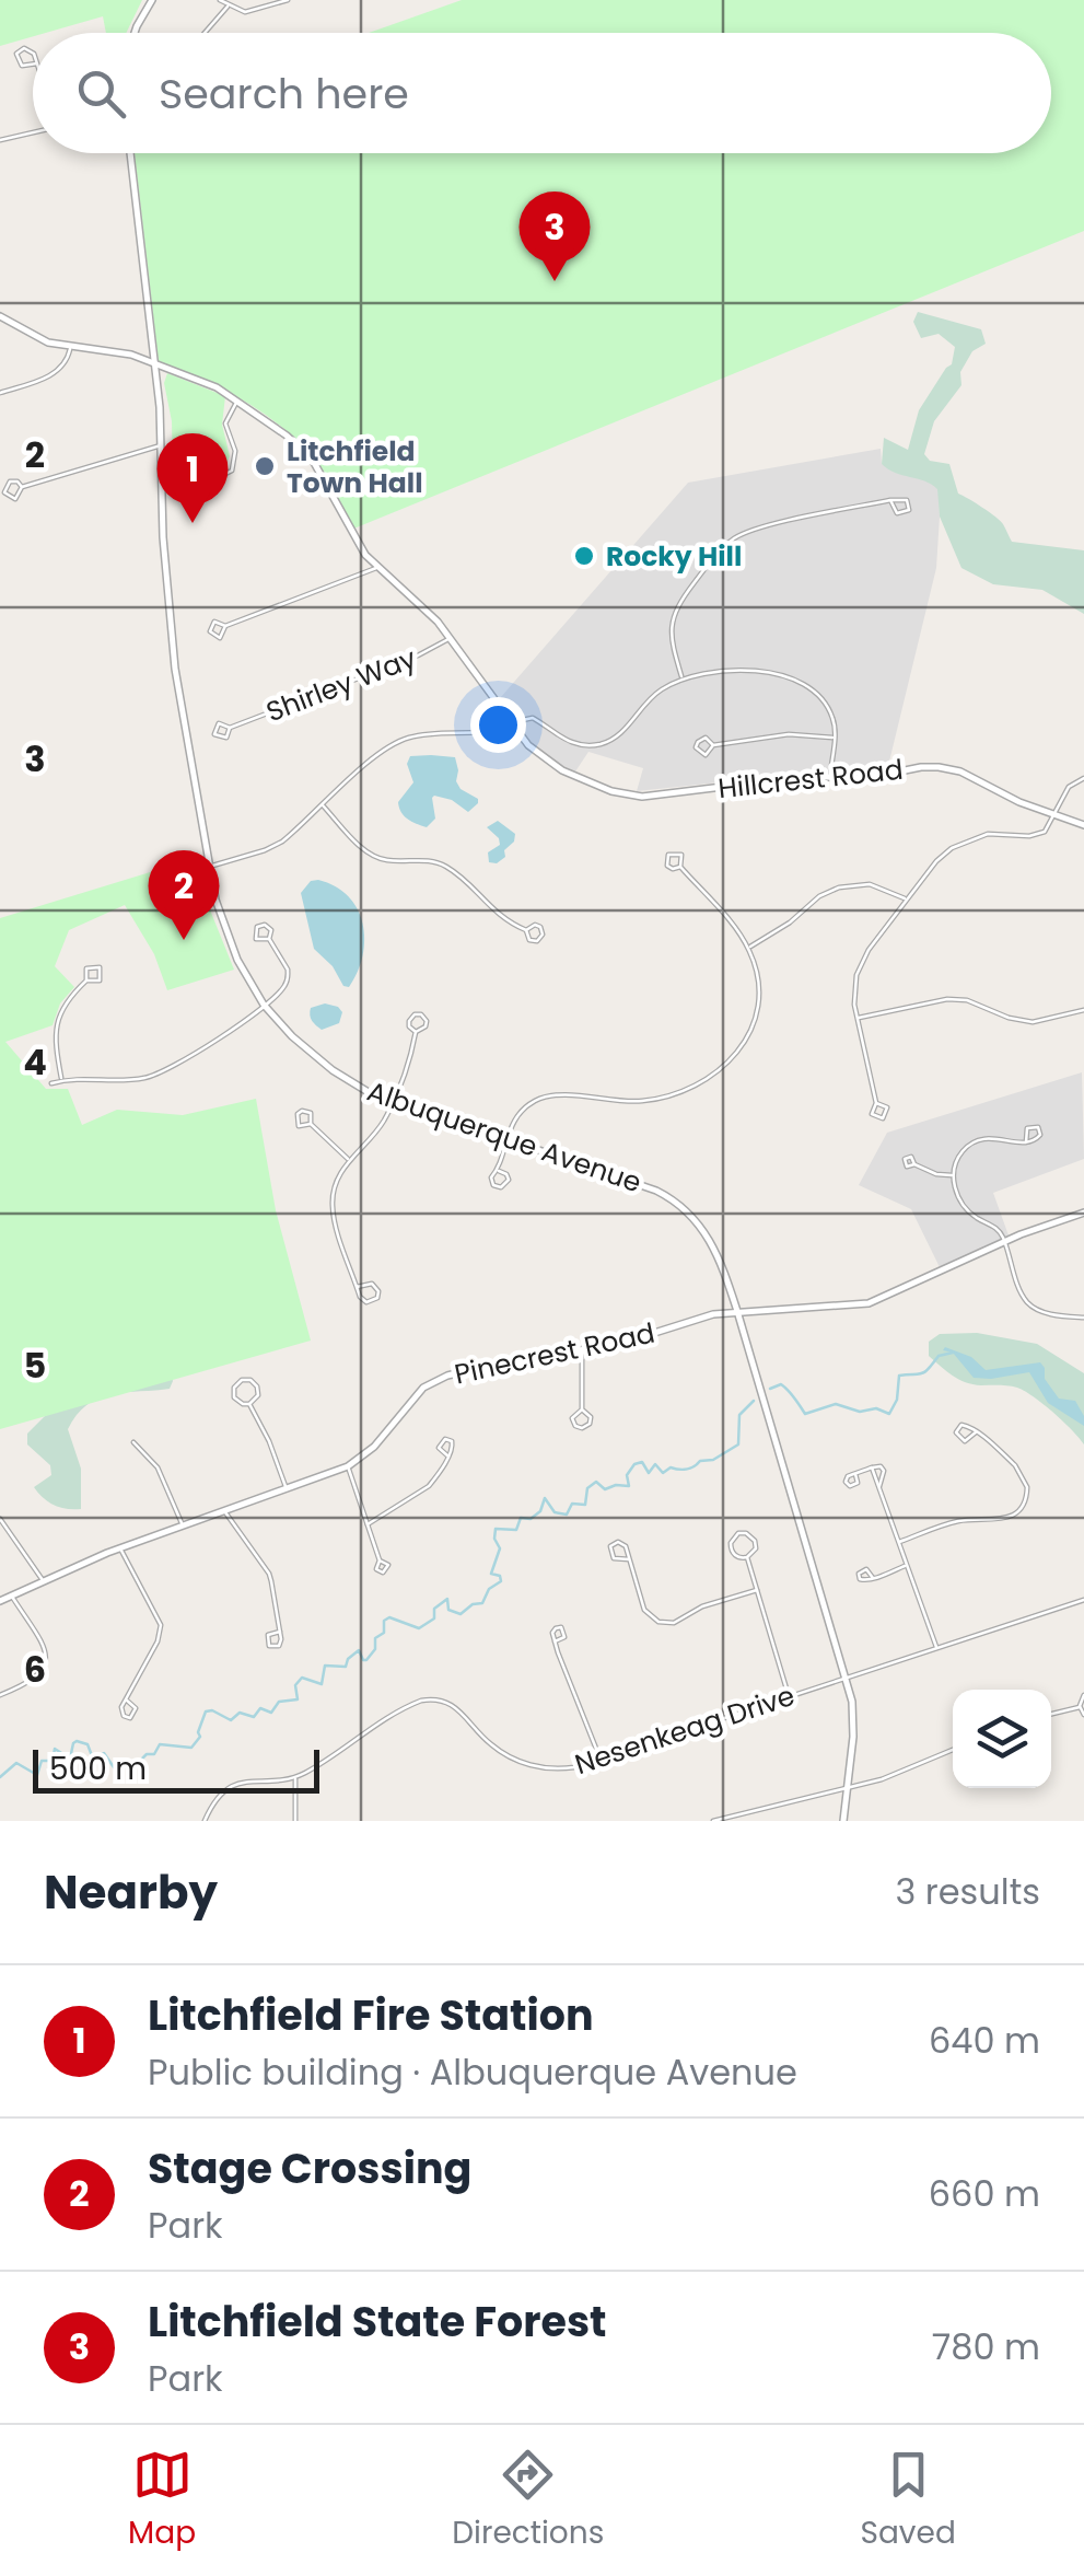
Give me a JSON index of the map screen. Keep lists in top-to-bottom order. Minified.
{"streets":{"street":["Shirley Way","Hillcrest Road","Albuquerque Avenue","Pinecrest Road","Nesenkeag Drive"]},"crossings":[["Shirley Way","Hillcrest Road"],["Hillcrest Road","Albuquerque Avenue"],["Albuquerque Avenue","Pinecrest Road"],["Albuquerque Avenue","Nesenkeag Drive"]],"places":["Litchfield Town Hall","Rocky Hill"],"scale_bar":"500 m","page":{"search":"Search here","pins":["3","1","2"],"scale":"500 m","heading":["Nearby","3 results"],"list":[{"mark":"1","name":"Litchfield Fire Station","note":"Public building · Albuquerque Avenue","value":"640 m"},{"mark":"2","name":"Stage Crossing","note":"Park","value":"660 m"},{"mark":"3","name":"Litchfield State Forest","note":"Park","value":"780 m"}],"nav":["Map","Directions","Saved"]},"grid":{"rows":["2","3","4","5","6"]}}
